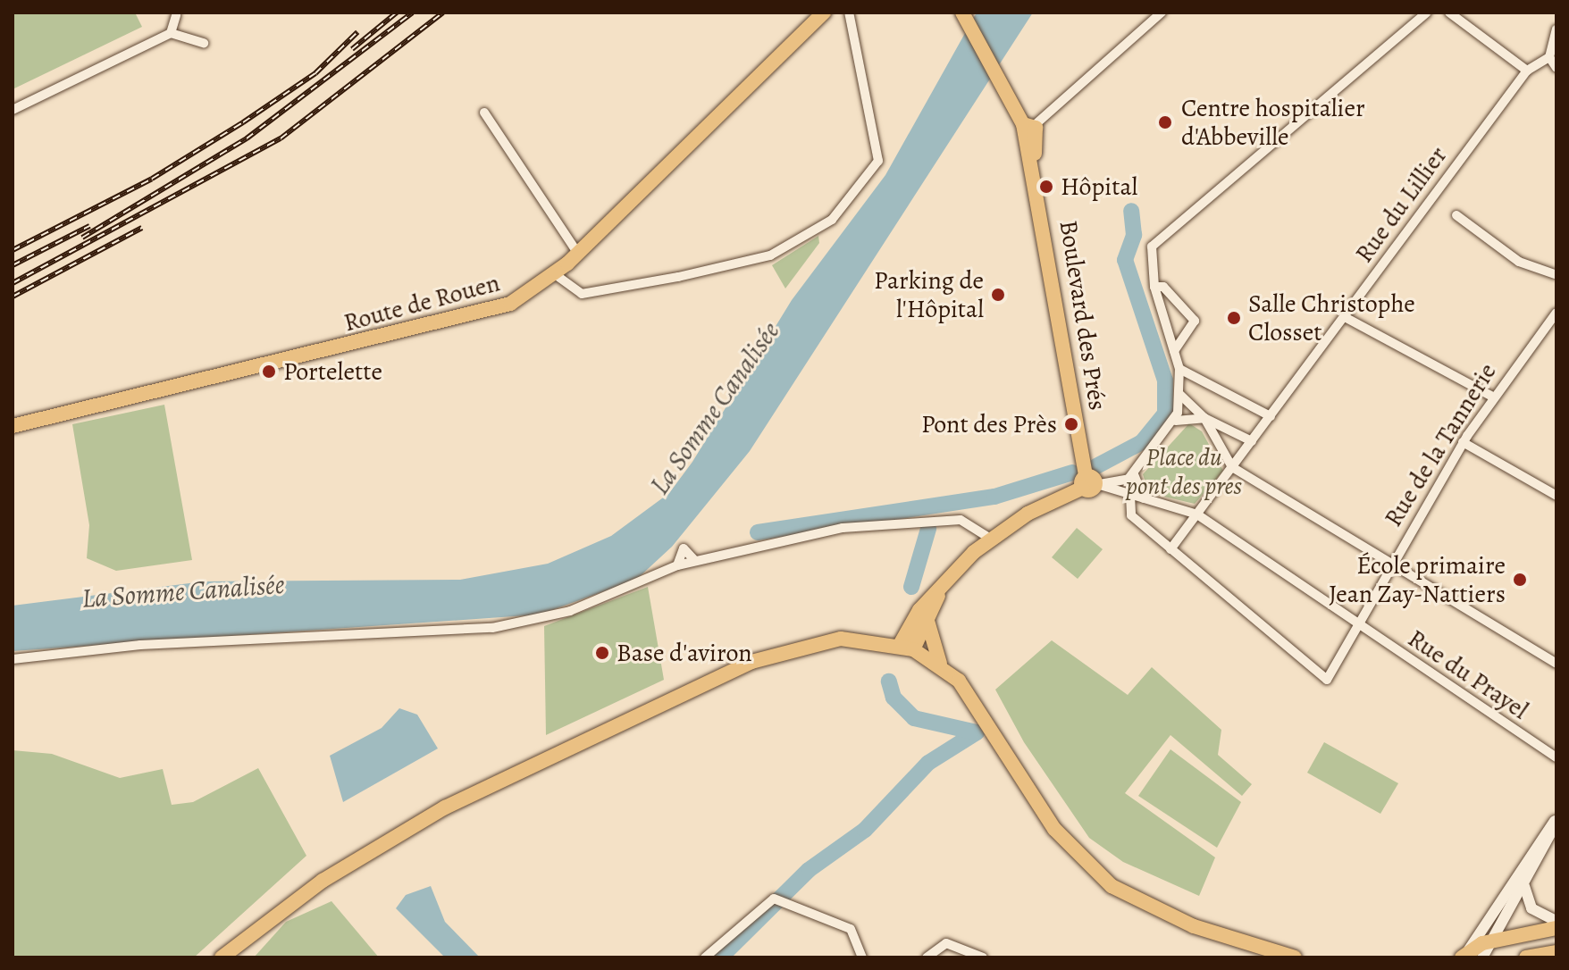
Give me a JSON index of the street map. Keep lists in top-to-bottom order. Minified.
{"streets":{"main road":["Route de Rouen","Boulevard des Prés"],"street":["Rue du Lillier","Rue de la Tannerie","Rue du Prayel"]},"crossings":[["Rue du Lillier","Rue du Prayel"],["Rue de la Tannerie","Rue du Prayel"]],"water":["La Somme Canalisée"],"parks":["Place du pont des pres"],"places":["Centre hospitalier d'Abbeville","Hôpital","Parking de l'Hôpital","Salle Christophe Closset","Portelette","Pont des Près","École primaire Jean Zay-Nattiers","Base d'aviron"]}
